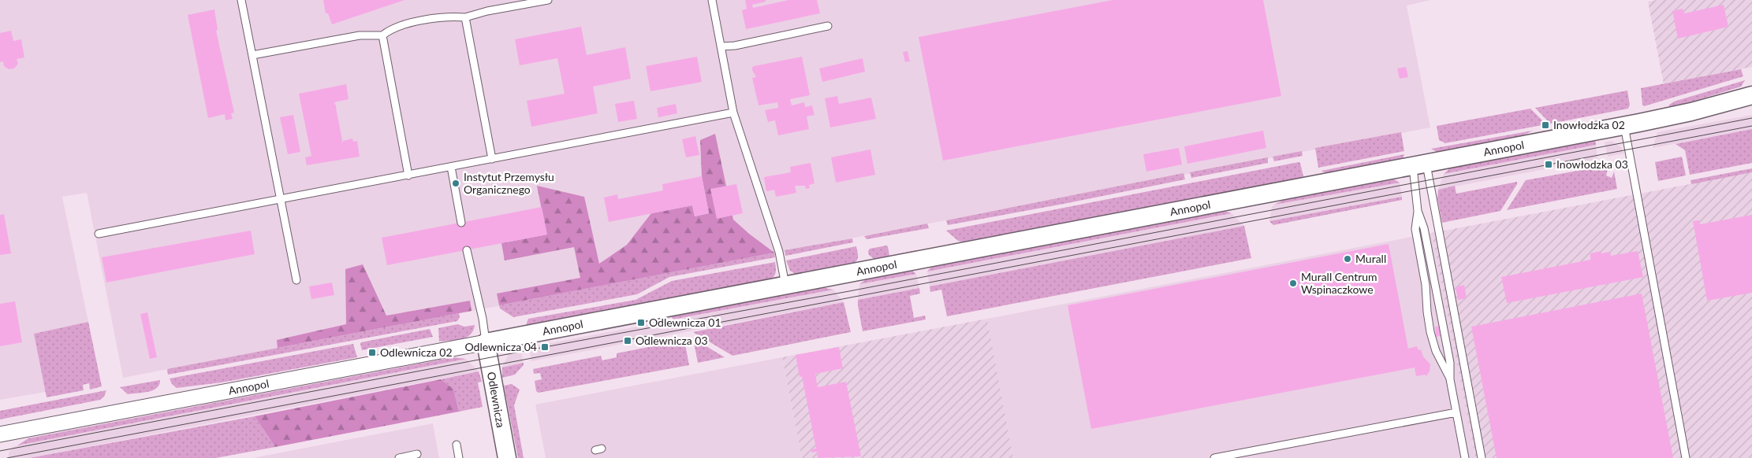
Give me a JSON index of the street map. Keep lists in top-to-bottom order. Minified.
{"streets":{"street":["Annopol","Odlewnicza"]},"crossings":[["Annopol","Odlewnicza"]],"places":{"transit":["Inowłodzka 02","Inowłodzka 03","Odlewnicza 01","Odlewnicza 03","Odlewnicza 04","Odlewnicza 02"],"other":["Instytut Przemysłu Organicznego","Murall","Murall Centrum Wspinaczkowe"]}}
